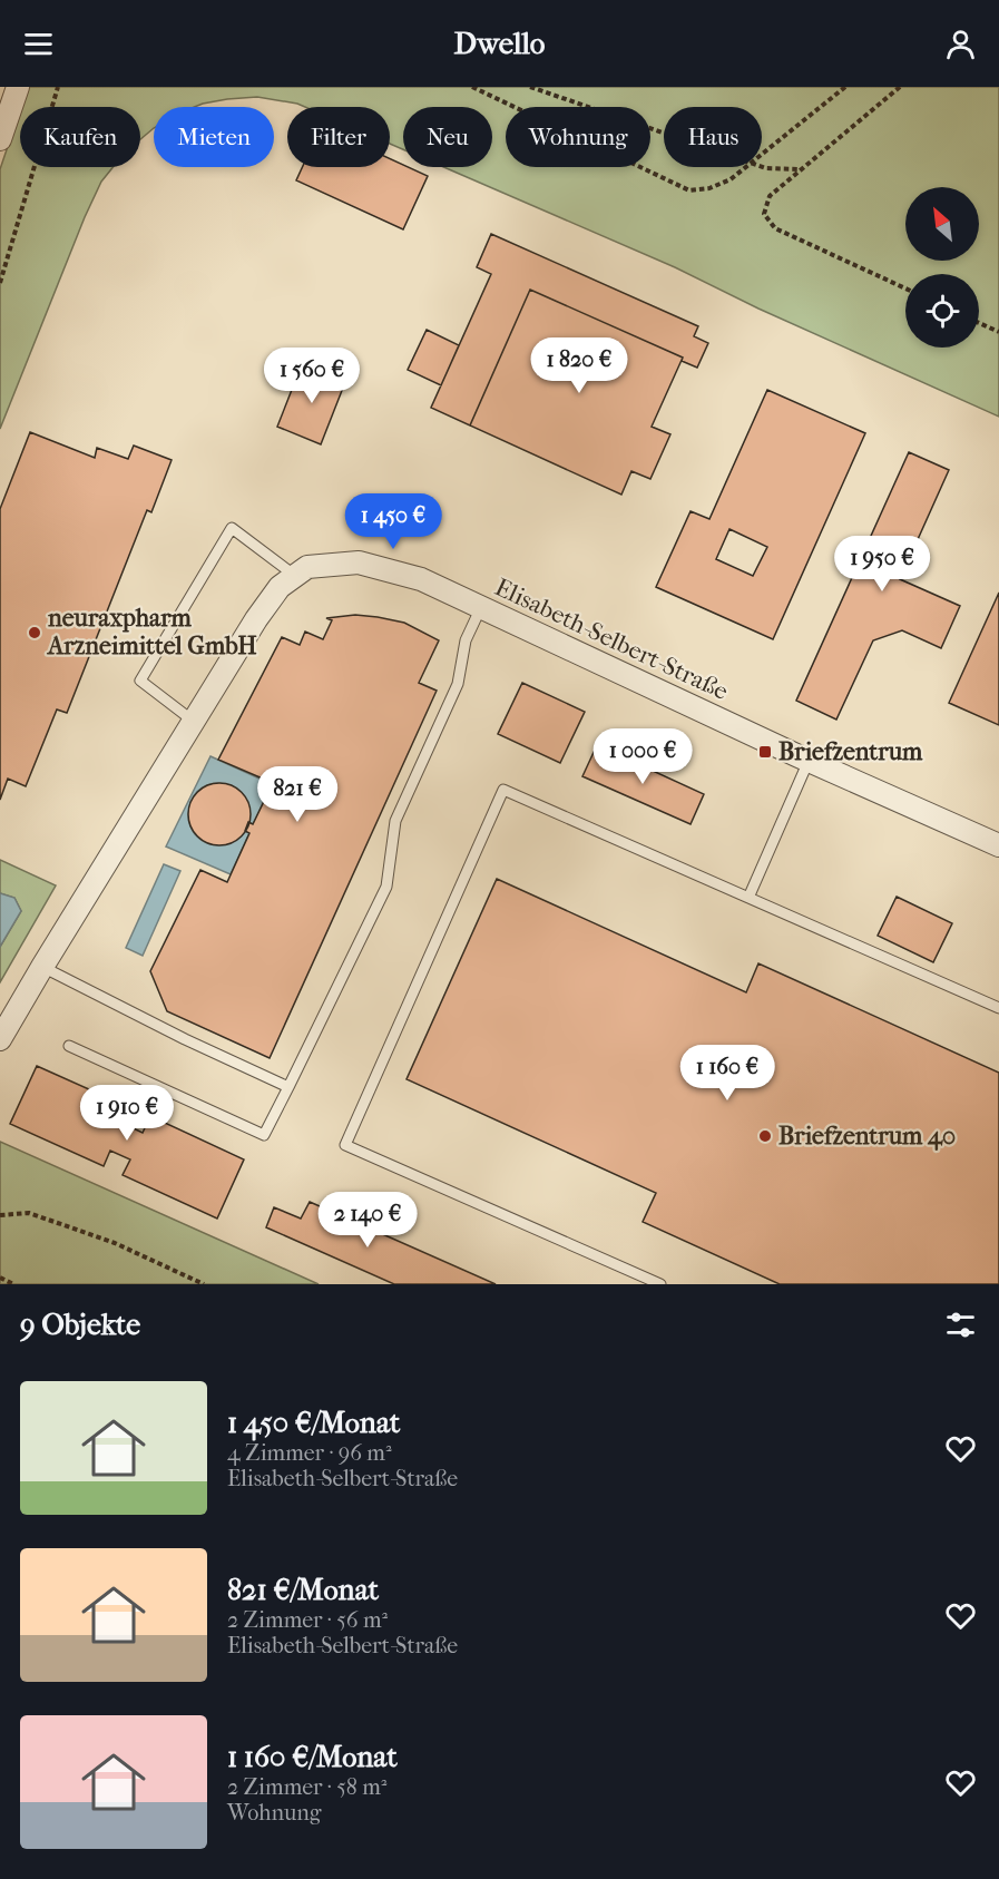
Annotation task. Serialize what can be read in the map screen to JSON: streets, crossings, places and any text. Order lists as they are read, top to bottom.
{
  "streets": {
    "street": ["Elisabeth-Selbert-Straße"]
  },
  "places": {
    "other": ["neuraxpharm Arzneimittel GmbH", "Briefzentrum 40"],
    "transit": ["Briefzentrum"]
  },
  "north": "top left",
  "page": {
    "header": "Dwello",
    "chip": [
      "Kaufen",
      "Mieten",
      "Filter",
      "Neu",
      "Wohnung",
      "Haus"
    ],
    "price": [
      "1 820 €",
      "1 560 €",
      "1 450 €",
      "1 950 €",
      "1 000 €",
      "821 €",
      "1 160 €",
      "1 910 €",
      "2 140 €"
    ],
    "heading": "9 Objekte",
    "list": [
      {
        "name": "1 450 €/Monat",
        "note": "4 Zimmer · 96 m² · Elisabeth-Selbert-Straße"
      },
      {
        "name": "821 €/Monat",
        "note": "2 Zimmer · 56 m² · Elisabeth-Selbert-Straße"
      },
      {
        "name": "1 160 €/Monat",
        "note": "2 Zimmer · 58 m² · Wohnung"
      }
    ]
  }
}
